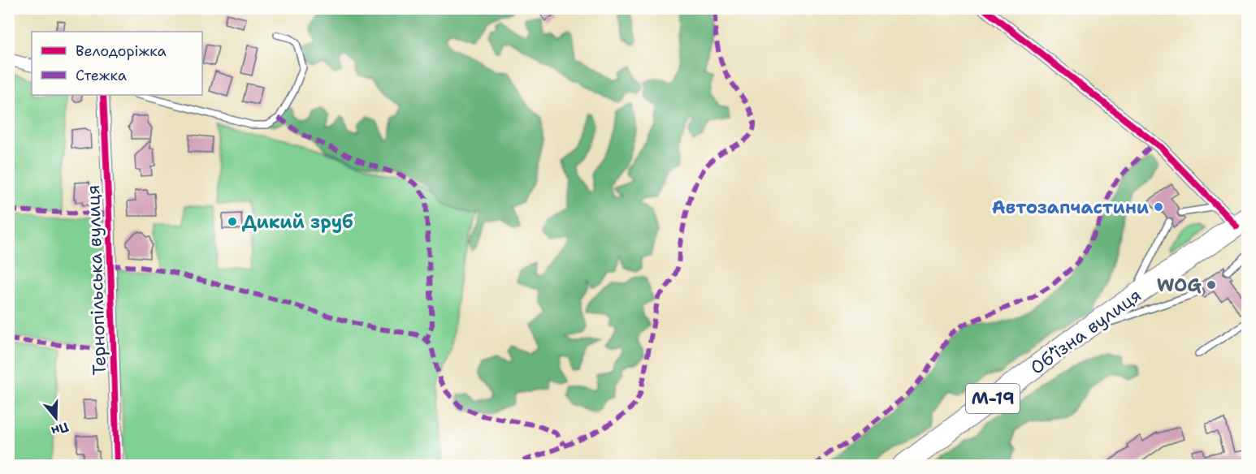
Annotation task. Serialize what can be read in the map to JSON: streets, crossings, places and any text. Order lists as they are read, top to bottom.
{
  "streets": {
    "highway": ["Обʼїзна вулиця", "М-19"],
    "street": ["Тернопільська вулиця"]
  },
  "places": ["Автозапчастини", "Дикий зруб", "WOG"],
  "legend": ["Велодоріжка", "Стежка"],
  "north": "bottom"
}
